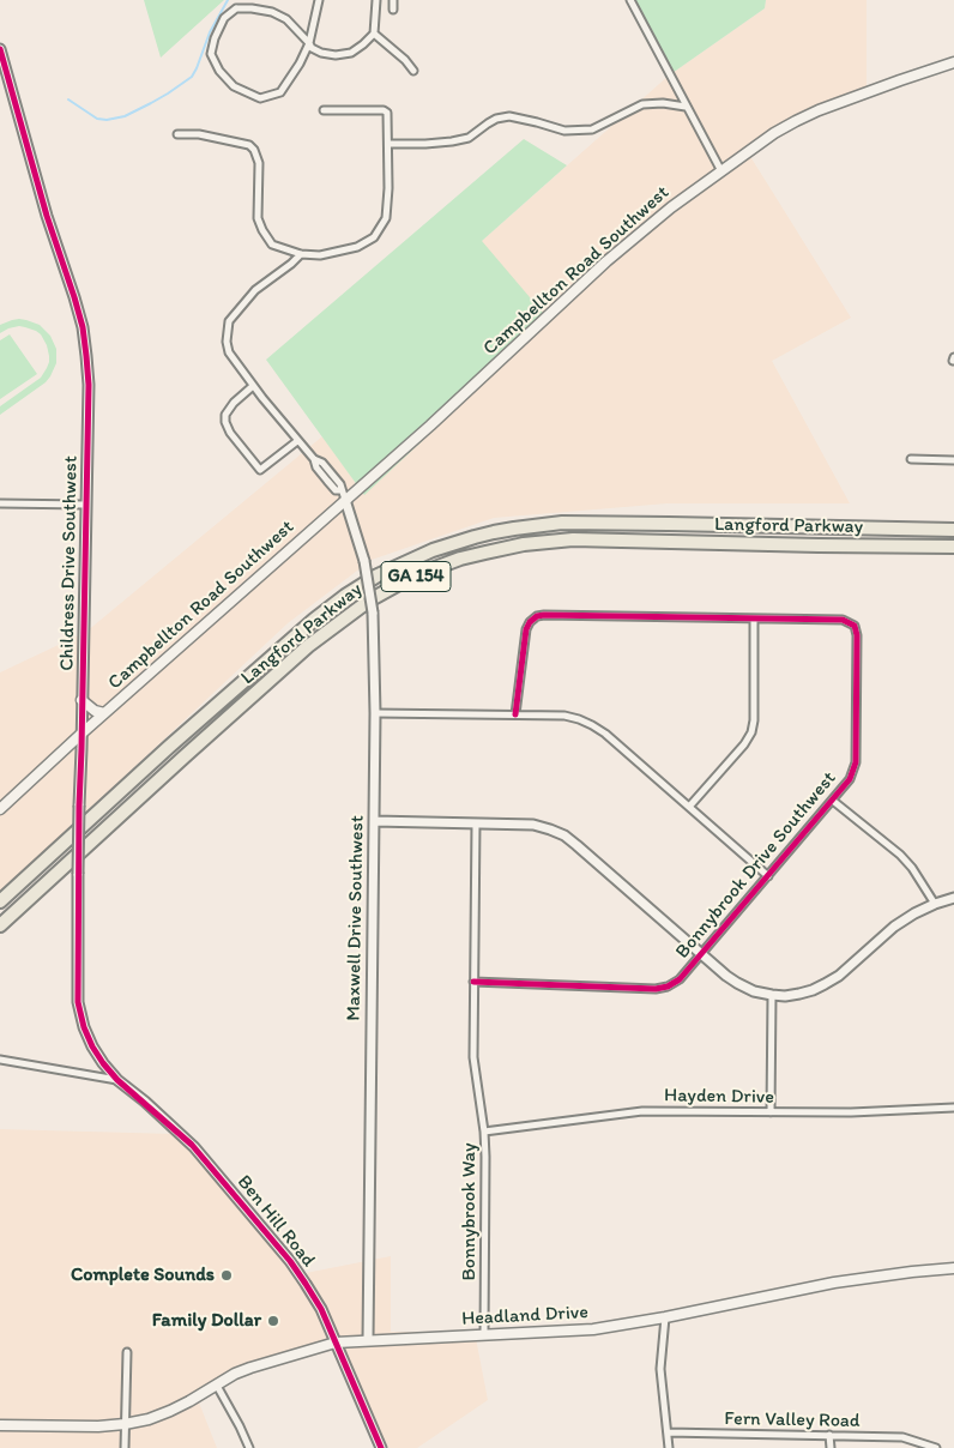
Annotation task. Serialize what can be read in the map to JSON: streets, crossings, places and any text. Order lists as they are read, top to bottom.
{
  "streets": {
    "highway": ["Langford Parkway", "GA 154"],
    "main road": ["Campbellton Road Southwest", "Headland Drive"],
    "street": [
      "Childress Drive Southwest",
      "Bonnybrook Drive Southwest",
      "Maxwell Drive Southwest",
      "Hayden Drive",
      "Bonnybrook Way",
      "Ben Hill Road",
      "Fern Valley Road"
    ]
  },
  "crossings": [
    ["Campbellton Road Southwest", "Childress Drive Southwest"],
    ["Campbellton Road Southwest", "Maxwell Drive Southwest"],
    ["Childress Drive Southwest", "Ben Hill Road"],
    ["Bonnybrook Drive Southwest", "Bonnybrook Way"],
    ["Maxwell Drive Southwest", "Headland Drive"],
    ["Hayden Drive", "Bonnybrook Way"],
    ["Bonnybrook Way", "Headland Drive"],
    ["Ben Hill Road", "Headland Drive"]
  ],
  "places": ["Complete Sounds", "Family Dollar"]
}
